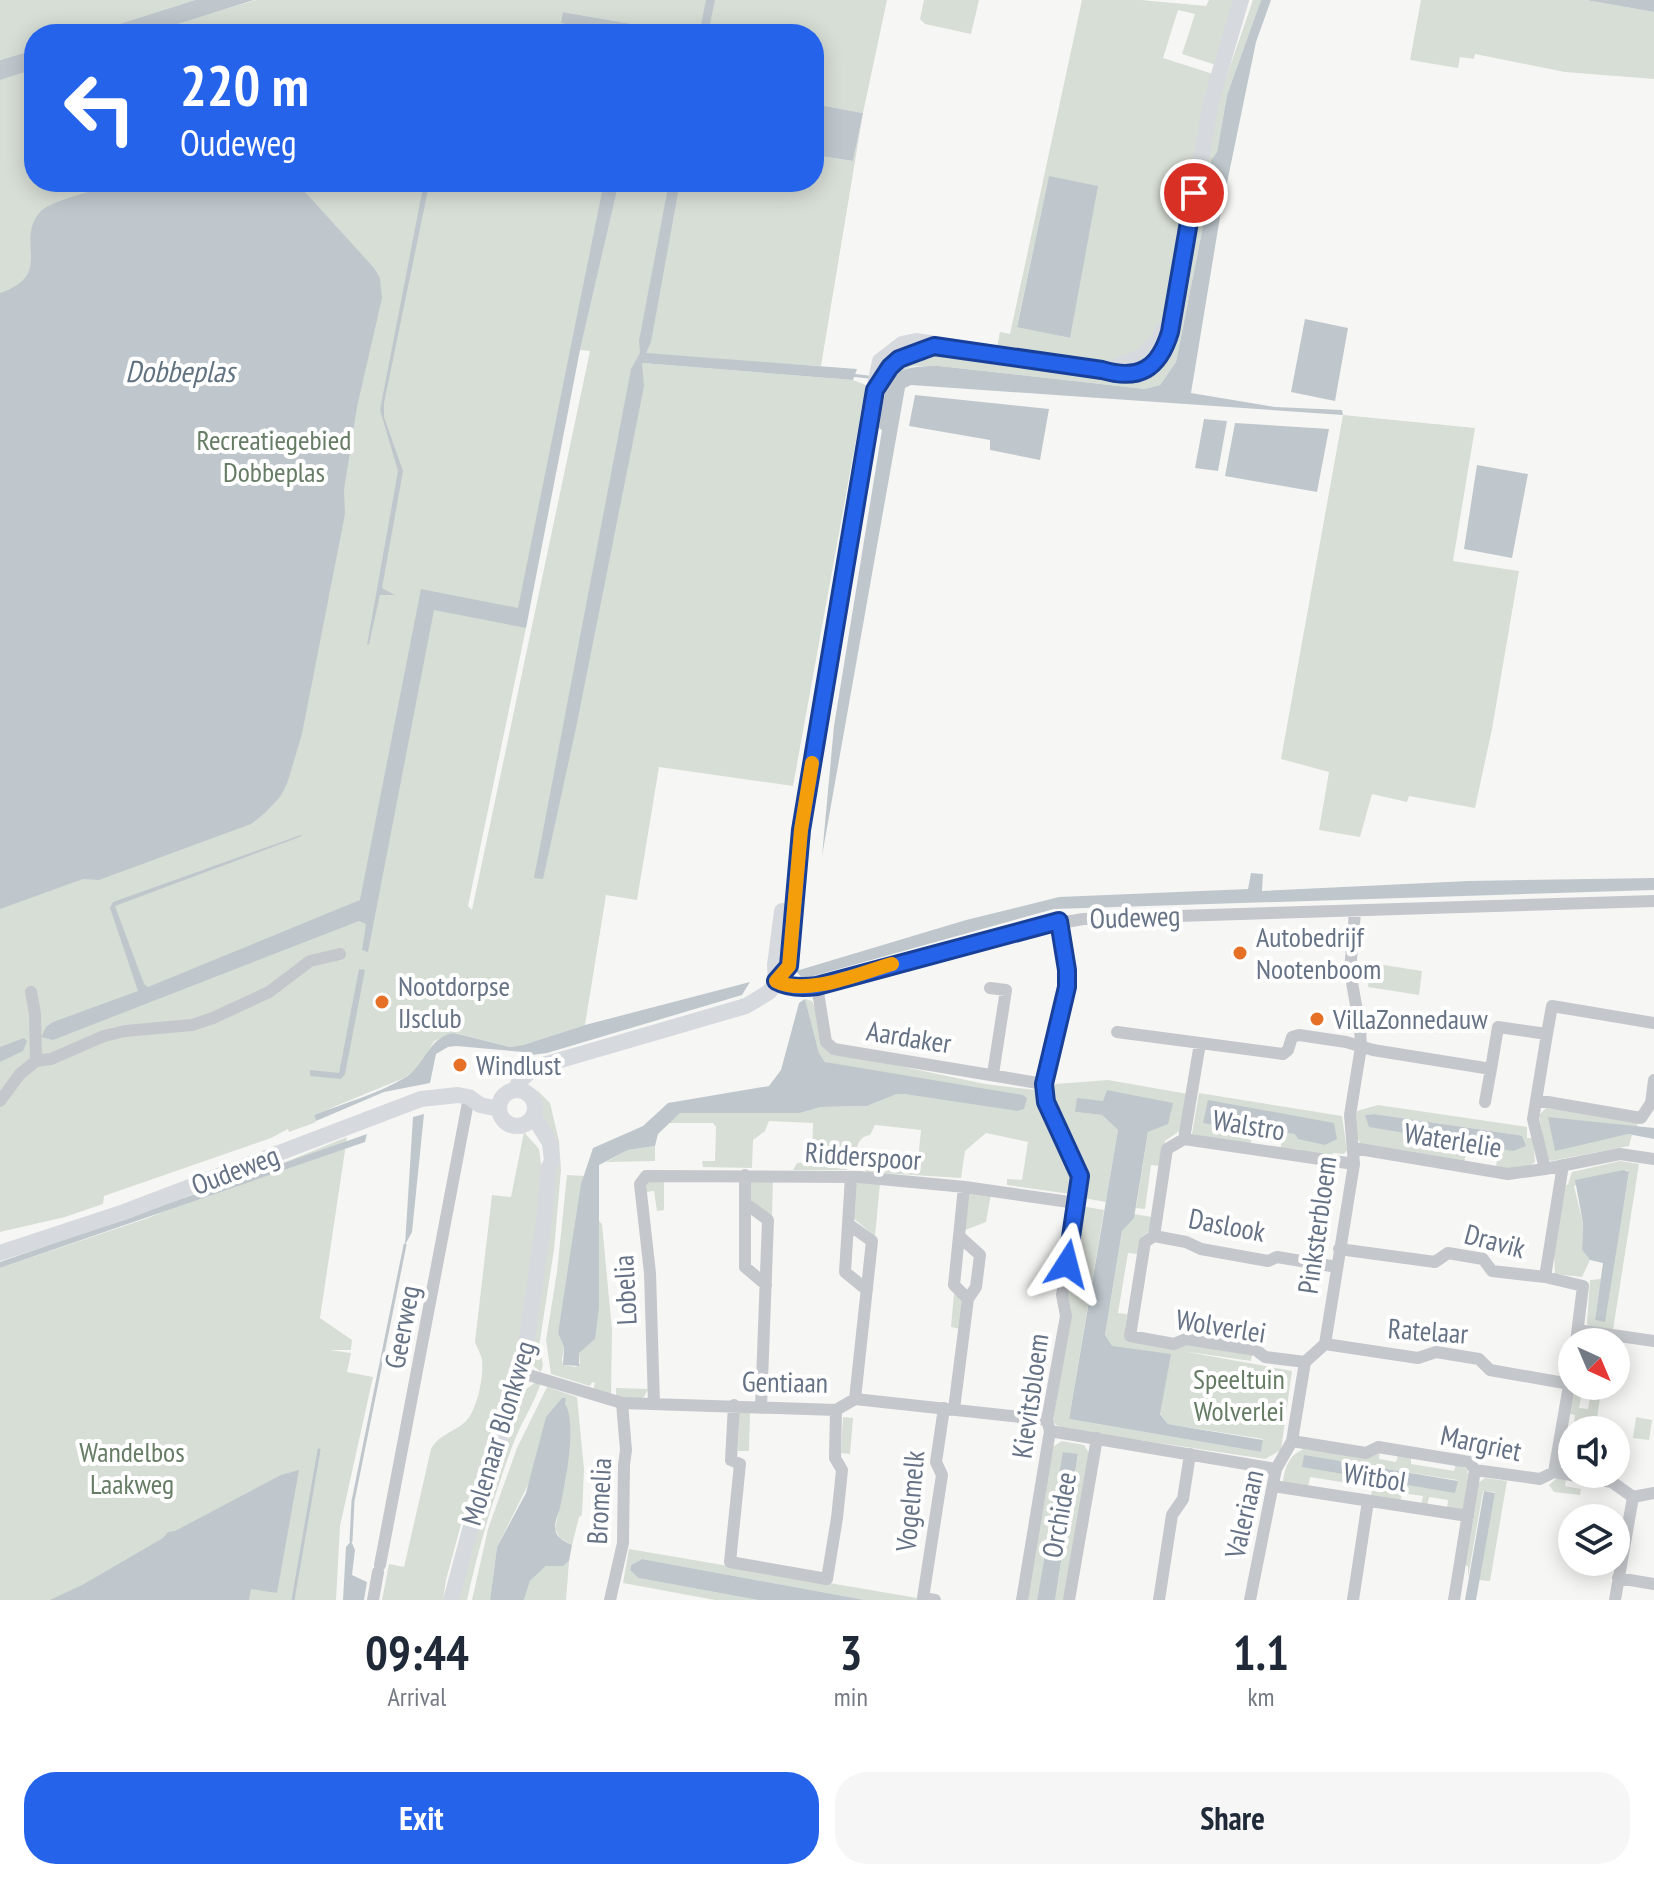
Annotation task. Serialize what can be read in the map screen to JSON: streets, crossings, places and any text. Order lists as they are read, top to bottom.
{
  "streets": {
    "main road": ["Oudeweg", "Molenaar Blonkweg"],
    "street": [
      "Aardaker",
      "Walstro",
      "Waterlelie",
      "Ridderspoor",
      "Daslook",
      "Pinksterbloem",
      "Dravik",
      "Lobelia",
      "Wolverlei",
      "Geerweg",
      "Ratelaar",
      "Gentiaan",
      "Kievitsbloem",
      "Margriet",
      "Witbol",
      "Bromelia",
      "Vogelmelk",
      "Valeriaan",
      "Orchidee"
    ]
  },
  "crossings": [
    ["Oudeweg", "Aardaker"],
    ["Oudeweg", "Pinksterbloem"],
    ["Oudeweg", "Geerweg"],
    ["Oudeweg", "Kievitsbloem"],
    ["Oudeweg", "Molenaar Blonkweg"],
    ["Aardaker", "Kievitsbloem"],
    ["Walstro", "Pinksterbloem"],
    ["Waterlelie", "Pinksterbloem"],
    ["Ridderspoor", "Lobelia"],
    ["Ridderspoor", "Kievitsbloem"],
    ["Daslook", "Pinksterbloem"],
    ["Daslook", "Wolverlei"],
    ["Pinksterbloem", "Dravik"],
    ["Pinksterbloem", "Ratelaar"],
    ["Lobelia", "Gentiaan"],
    ["Gentiaan", "Kievitsbloem"],
    ["Gentiaan", "Molenaar Blonkweg"],
    ["Gentiaan", "Bromelia"],
    ["Gentiaan", "Vogelmelk"],
    ["Gentiaan", "Valeriaan"],
    ["Gentiaan", "Orchidee"],
    ["Margriet", "Valeriaan"],
    ["Witbol", "Valeriaan"]
  ],
  "water": ["Dobbeplas"],
  "parks": ["Recreatiegebied Dobbeplas", "Speeltuin Wolverlei", "Wandelbos Laakweg"],
  "places": [
    "Autobedrijf Nootenboom",
    "Nootdorpse IJsclub",
    "VillaZonnedauw",
    "Windlust"
  ],
  "north": "bottom right",
  "page": {
    "turn": ["220 m", "Oudeweg"],
    "eta": [
      "09:44",
      "Arrival",
      "3",
      "min",
      "1.1",
      "km"
    ],
    "buttons": ["Exit", "Share"]
  }
}
